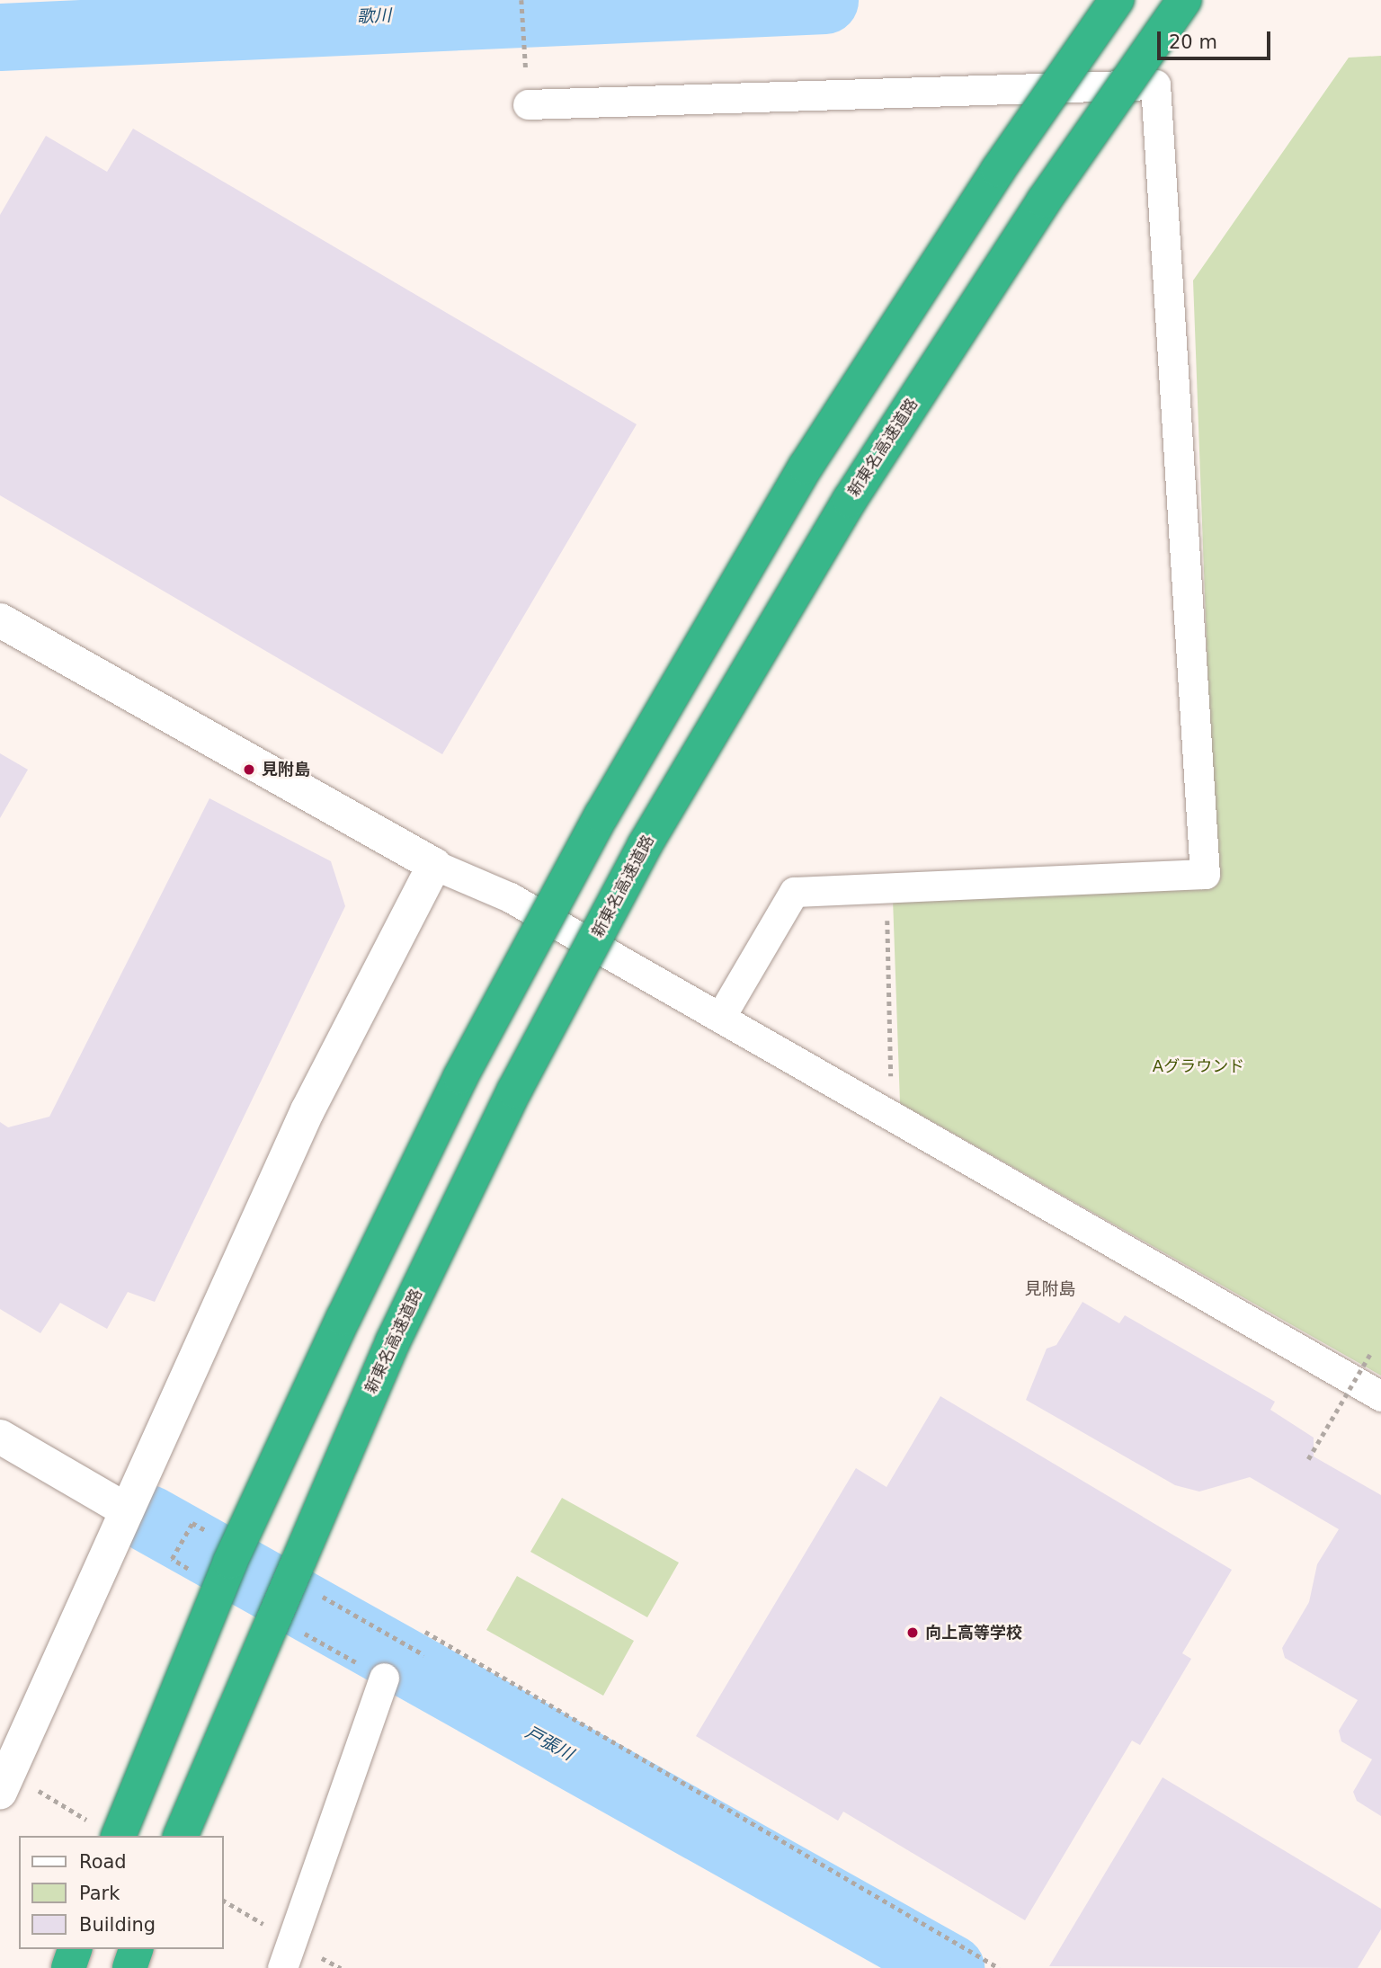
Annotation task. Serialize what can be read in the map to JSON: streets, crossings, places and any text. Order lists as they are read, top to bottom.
{
  "streets": {
    "highway": ["新東名高速道路"]
  },
  "districts": ["見附島"],
  "water": ["歌川", "戸張川"],
  "parks": ["Aグラウンド"],
  "places": ["見附島", "向上高等学校"],
  "legend": ["Road", "Park", "Building"],
  "scale_bar": "20 m"
}
